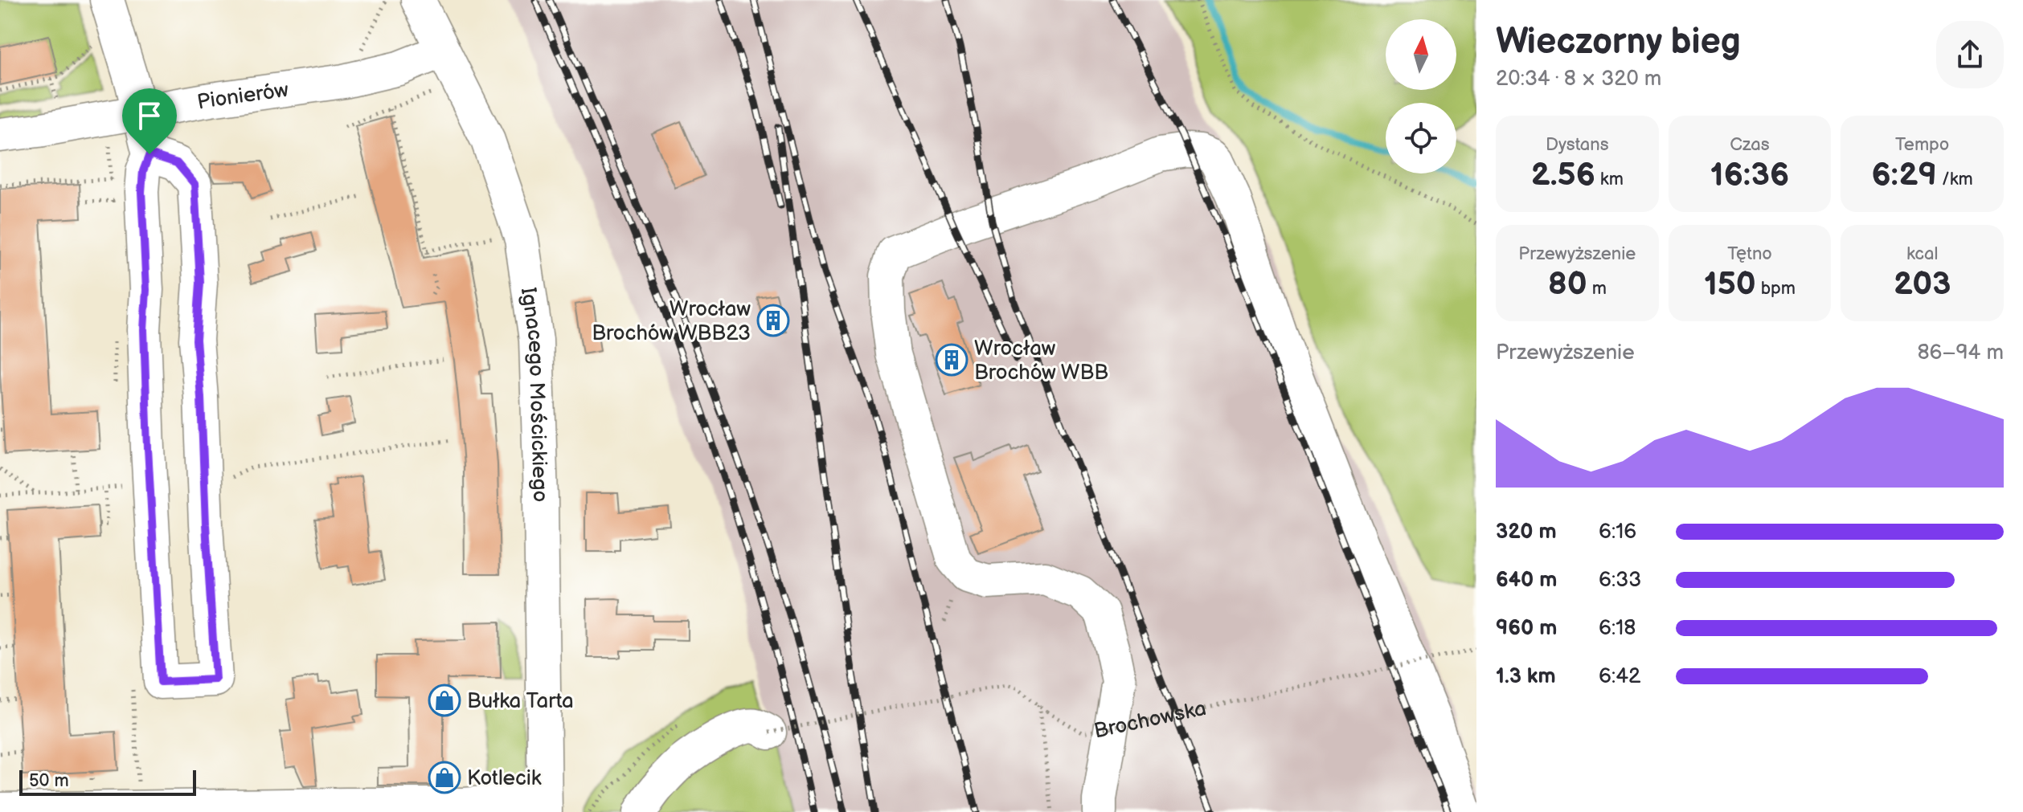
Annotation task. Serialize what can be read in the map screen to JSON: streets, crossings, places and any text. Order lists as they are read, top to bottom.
{
  "streets": {
    "street": ["Pionierów", "Ignacego Mościckiego"],
    "path": ["Brochowska"]
  },
  "crossings": [
    ["Pionierów", "Ignacego Mościckiego"]
  ],
  "places": {
    "building": ["Wrocław Brochów WBB23", "Wrocław Brochów WBB"],
    "shop": ["Bułka Tarta", "Kotlecik"]
  },
  "scale_bar": "50 m",
  "north": "top",
  "page": {
    "heading": ["Wieczorny bieg", "20:34 · 8 × 320 m"],
    "stats": [
      ["Dystans", "2.56 km"],
      ["Czas", "16:36"],
      ["Tempo", "6:29 /km"],
      ["Przewyższenie", "80 m"],
      ["Tętno", "150 bpm"],
      ["kcal", "203"]
    ],
    "chart": ["Przewyższenie", "86–94 m"],
    "list": [
      {
        "name": "320 m",
        "note": "6:16"
      },
      {
        "name": "640 m",
        "note": "6:33"
      },
      {
        "name": "960 m",
        "note": "6:18"
      },
      {
        "name": "1.3 km",
        "note": "6:42"
      }
    ],
    "scale": "50 m"
  }
}
